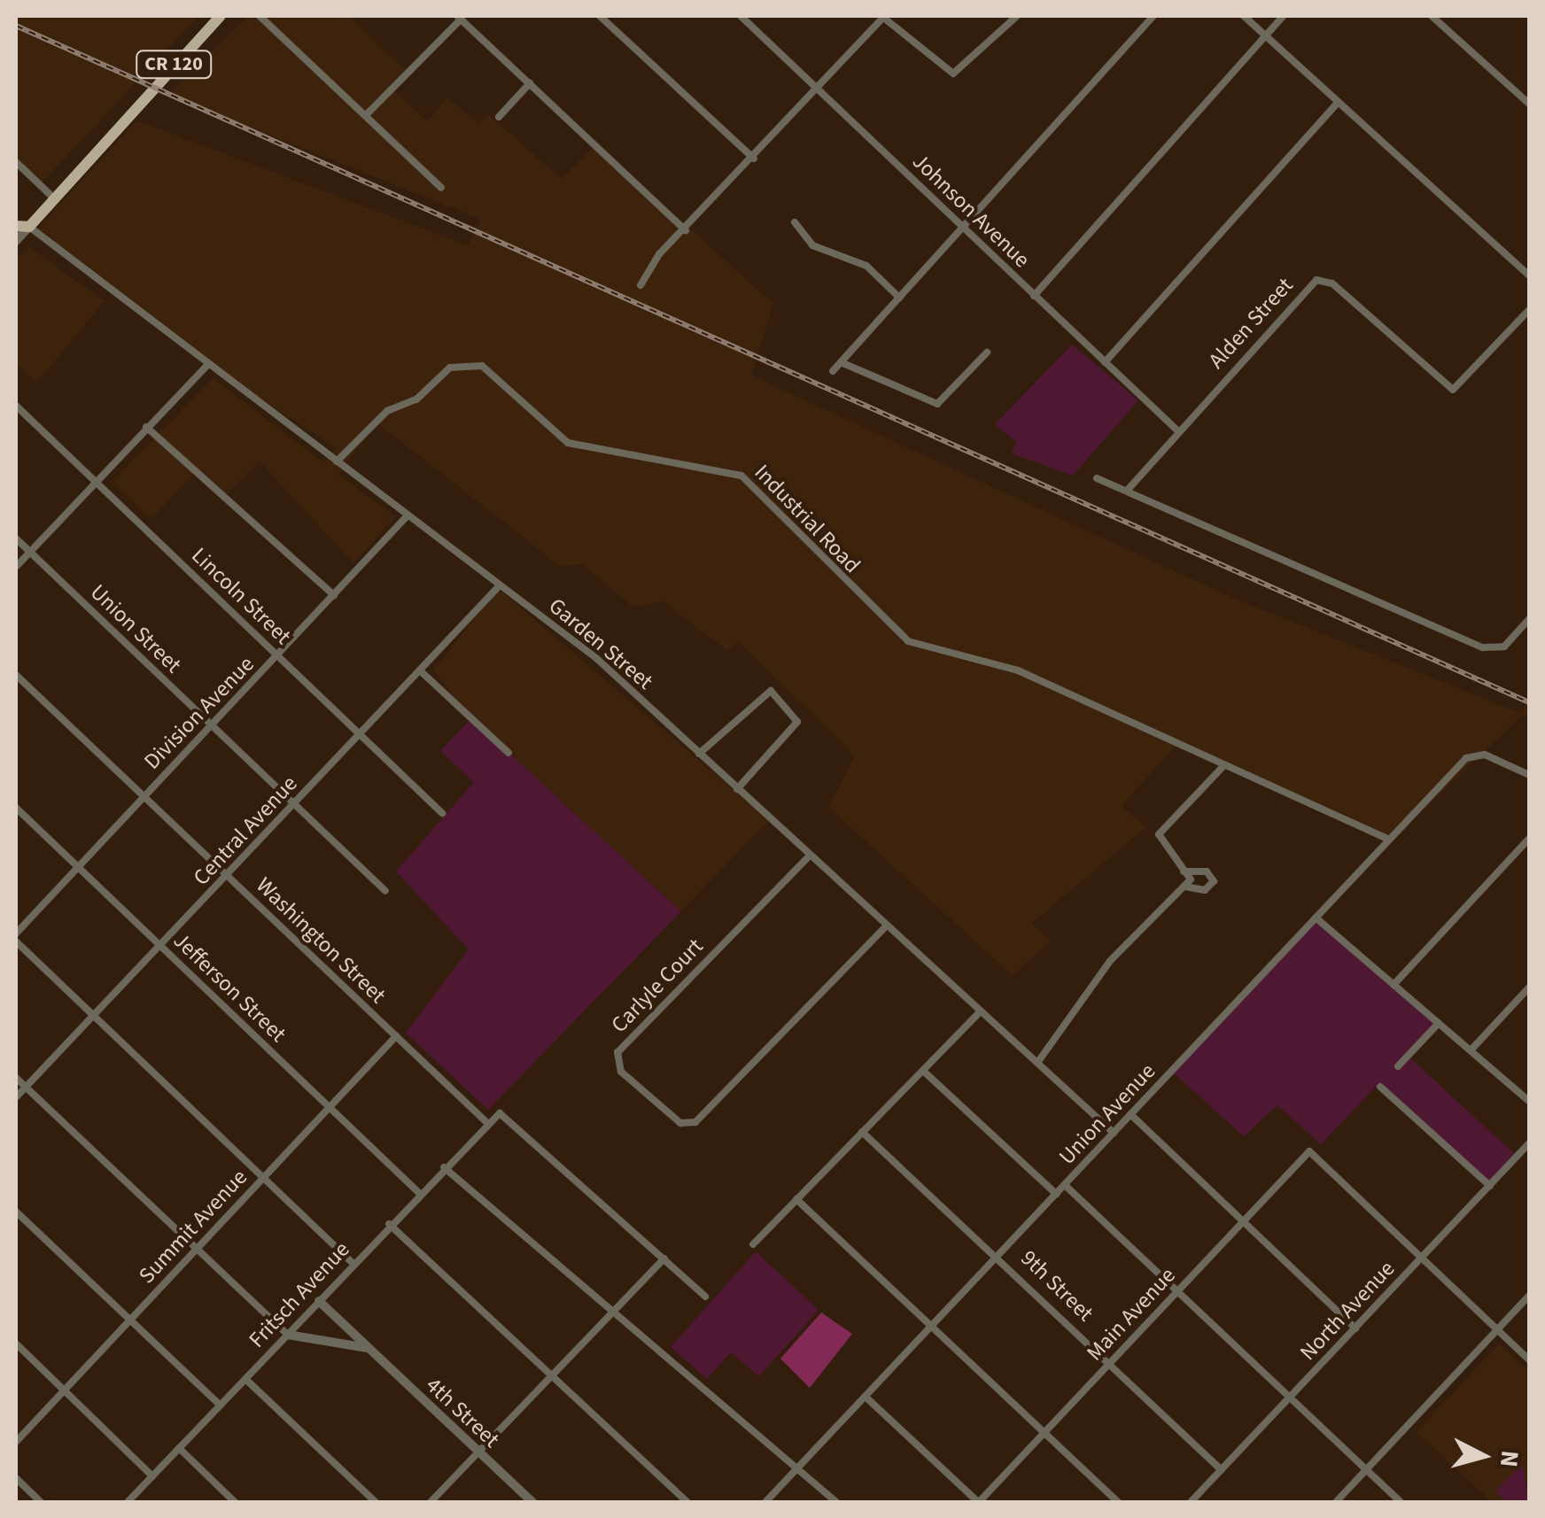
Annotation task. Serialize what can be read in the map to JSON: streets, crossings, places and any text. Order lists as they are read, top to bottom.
{
  "streets": {
    "main road": ["CR 120"],
    "street": [
      "Johnson Avenue",
      "Alden Street",
      "Industrial Road",
      "Lincoln Street",
      "Union Street",
      "Garden Street",
      "Division Avenue",
      "Central Avenue",
      "Washington Street",
      "Carlyle Court",
      "Jefferson Street",
      "Union Avenue",
      "Summit Avenue",
      "9th Street",
      "Fritsch Avenue",
      "North Avenue",
      "Main Avenue",
      "4th Street"
    ]
  },
  "crossings": [
    ["CR 120", "Garden Street"],
    ["Johnson Avenue", "Alden Street"],
    ["Industrial Road", "Garden Street"],
    ["Industrial Road", "Union Avenue"],
    ["Lincoln Street", "Division Avenue"],
    ["Lincoln Street", "Central Avenue"],
    ["Union Street", "Division Avenue"],
    ["Union Street", "Central Avenue"],
    ["Garden Street", "Division Avenue"],
    ["Garden Street", "Central Avenue"],
    ["Garden Street", "Carlyle Court"],
    ["Garden Street", "Union Avenue"],
    ["Division Avenue", "Washington Street"],
    ["Division Avenue", "Jefferson Street"],
    ["Central Avenue", "Washington Street"],
    ["Central Avenue", "Jefferson Street"],
    ["Washington Street", "Summit Avenue"],
    ["Washington Street", "Fritsch Avenue"],
    ["Jefferson Street", "Summit Avenue"],
    ["Jefferson Street", "Fritsch Avenue"],
    ["Union Avenue", "9th Street"],
    ["9th Street", "North Avenue"],
    ["9th Street", "Main Avenue"],
    ["Fritsch Avenue", "4th Street"],
    ["North Avenue", "Main Avenue"]
  ],
  "north": "right"
}
